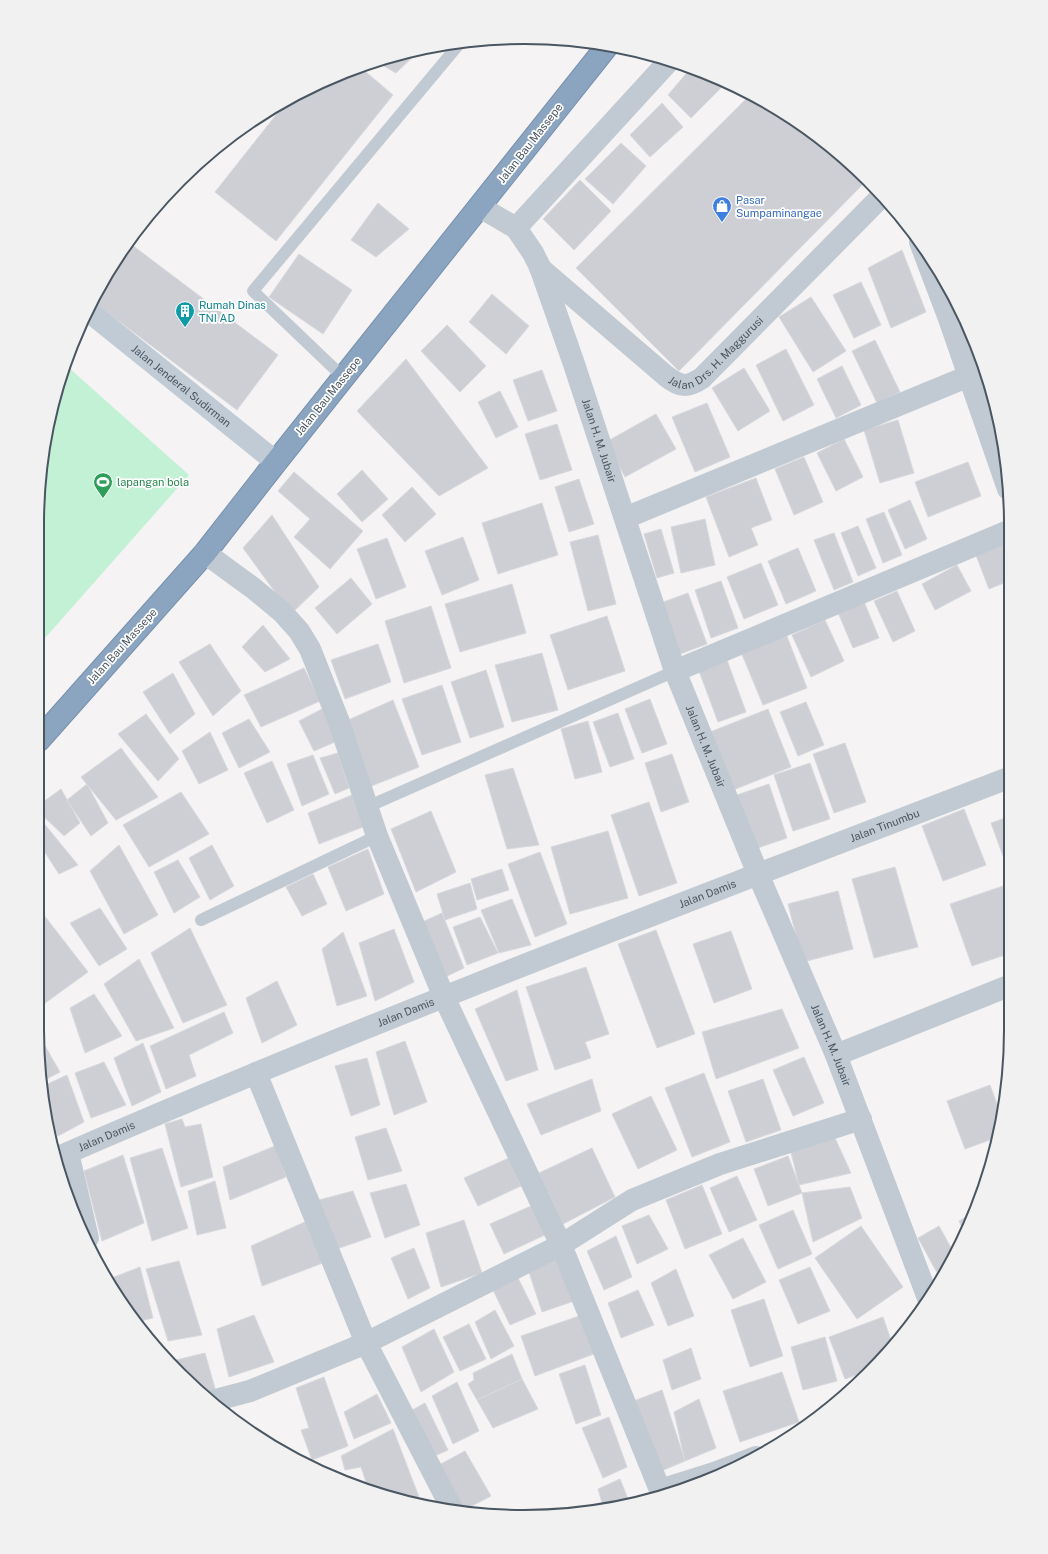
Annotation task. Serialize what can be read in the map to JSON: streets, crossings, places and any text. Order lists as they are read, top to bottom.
{
  "streets": {
    "highway": ["Jalan Bau Massepe"],
    "main road": ["Jalan Jenderal Sudirman"],
    "street": [
      "Jalan Drs. H. Maggurusi",
      "Jalan H. M. Jubair",
      "Jalan Tinumbu",
      "Jalan Damis"
    ]
  },
  "crossings": [
    ["Jalan Bau Massepe", "Jalan Jenderal Sudirman"],
    ["Jalan Bau Massepe", "Jalan H. M. Jubair"],
    ["Jalan Drs. H. Maggurusi", "Jalan H. M. Jubair"],
    ["Jalan H. M. Jubair", "Jalan Tinumbu"],
    ["Jalan H. M. Jubair", "Jalan Damis"],
    ["Jalan Tinumbu", "Jalan Damis"]
  ],
  "places": {
    "shop": ["Pasar Sumpaminangae"],
    "building": ["Rumah Dinas TNI AD"],
    "sports": ["lapangan bola"]
  }
}
